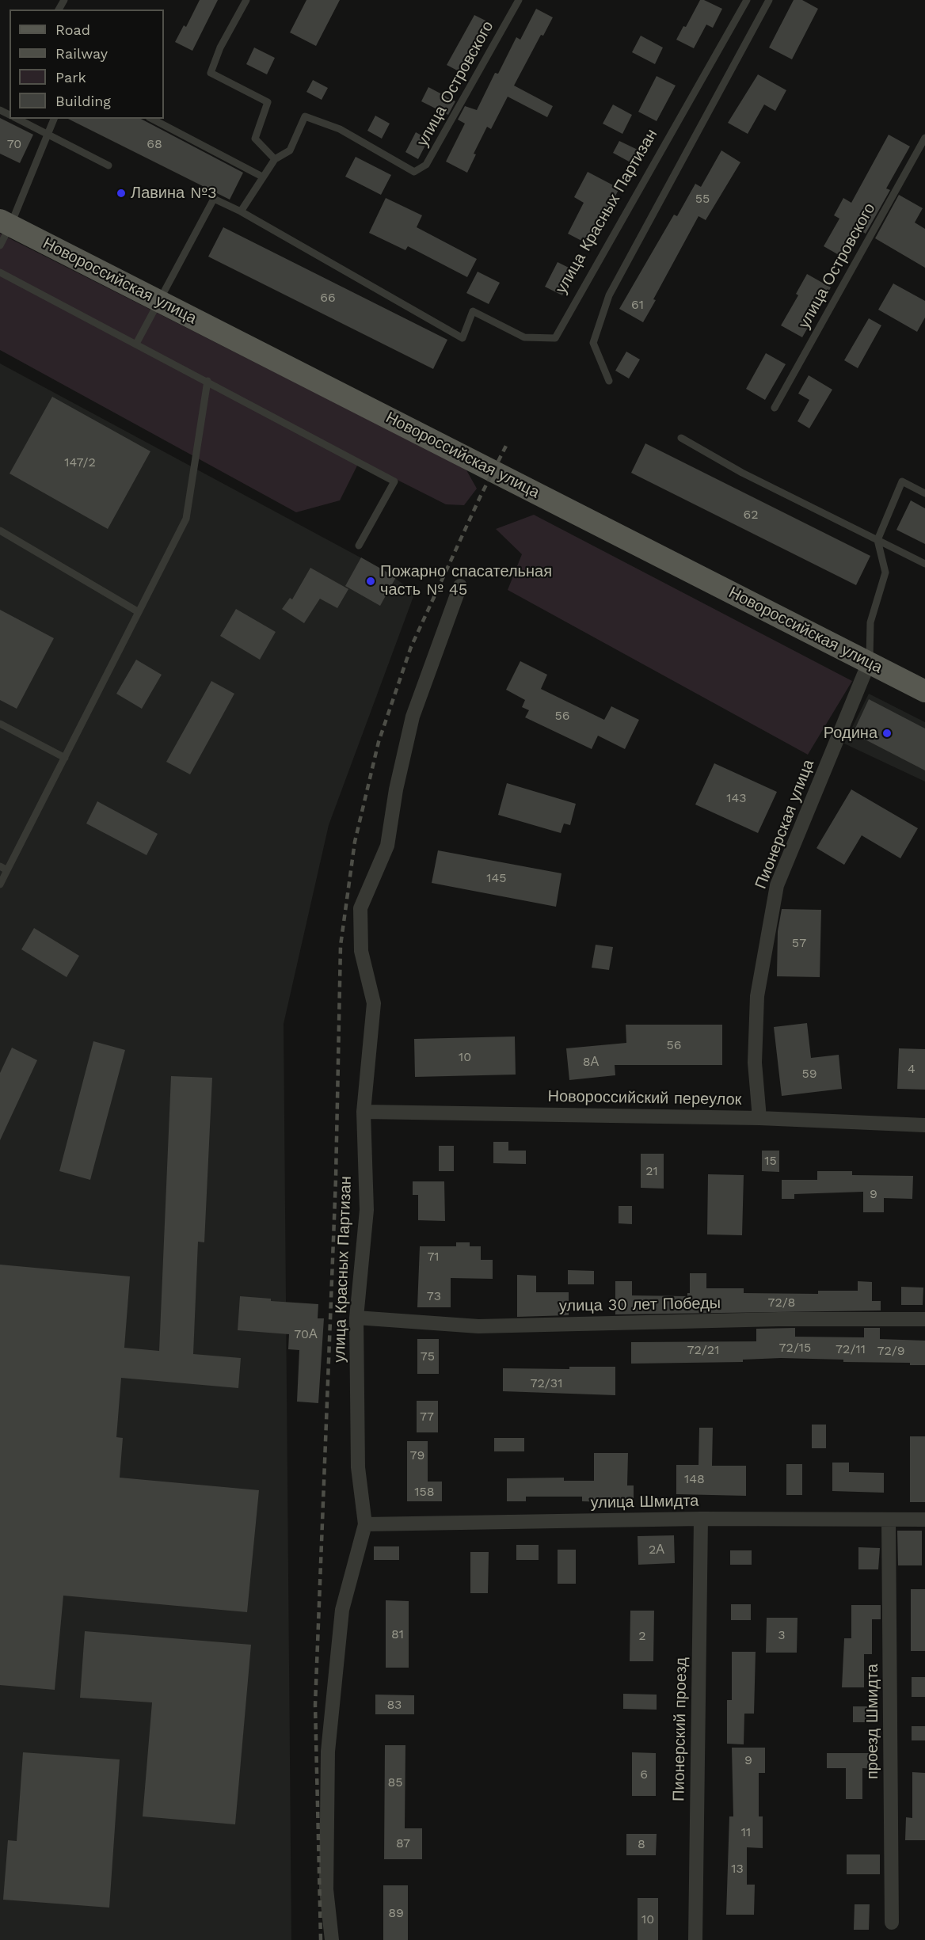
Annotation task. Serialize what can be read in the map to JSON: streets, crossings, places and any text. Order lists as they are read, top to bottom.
{
  "streets": {
    "main road": ["Новороссийская улица"],
    "street": [
      "улица Красных Партизан",
      "Пионерская улица",
      "Новороссийский переулок",
      "улица 30 лет Победы",
      "улица Шмидта",
      "проезд Шмидта",
      "Пионерский проезд"
    ],
    "lane": ["улица Островского"]
  },
  "crossings": [
    ["улица Красных Партизан", "Новороссийский переулок"],
    ["улица Красных Партизан", "улица 30 лет Победы"],
    ["улица Красных Партизан", "улица Шмидта"],
    ["Новороссийская улица", "Пионерская улица"],
    ["Пионерская улица", "Новороссийский переулок"],
    ["улица Шмидта", "проезд Шмидта"],
    ["улица Шмидта", "Пионерский проезд"]
  ],
  "places": ["Лавина №3", "Пожарно спасательная часть № 45", "Родина"],
  "house_numbers": [
    "70",
    "68",
    "55",
    "66",
    "61",
    "147/2",
    "62",
    "56",
    "143",
    "145",
    "57",
    "56",
    "10",
    "8А",
    "4",
    "59",
    "15",
    "21",
    "9",
    "71",
    "73",
    "72/8",
    "70А",
    "72/15",
    "72/11",
    "72/21",
    "72/9",
    "75",
    "72/31",
    "77",
    "79",
    "148",
    "158",
    "2А",
    "81",
    "3",
    "2",
    "83",
    "9",
    "6",
    "85",
    "11",
    "87",
    "8",
    "13",
    "89",
    "10"
  ],
  "legend": [
    "Road",
    "Railway",
    "Park",
    "Building"
  ]
}
